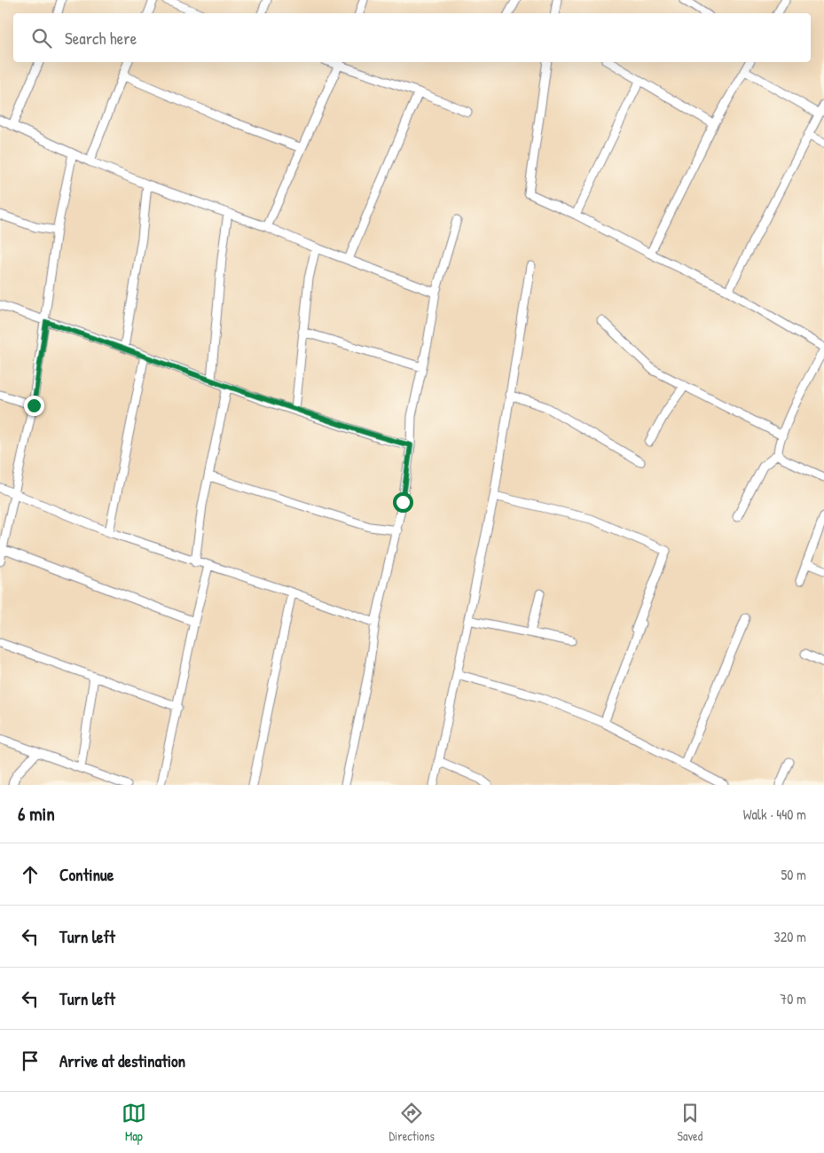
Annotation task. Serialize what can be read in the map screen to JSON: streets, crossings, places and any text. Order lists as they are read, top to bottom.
{
  "page": {
    "search": "Search here",
    "heading": ["6 min", "Walk · 440 m"],
    "list": [
      ["Continue", "50 m"],
      ["Turn left", "320 m"],
      ["Turn left", "70 m"],
      "Arrive at destination"
    ],
    "nav": ["Map", "Directions", "Saved"]
  }
}
